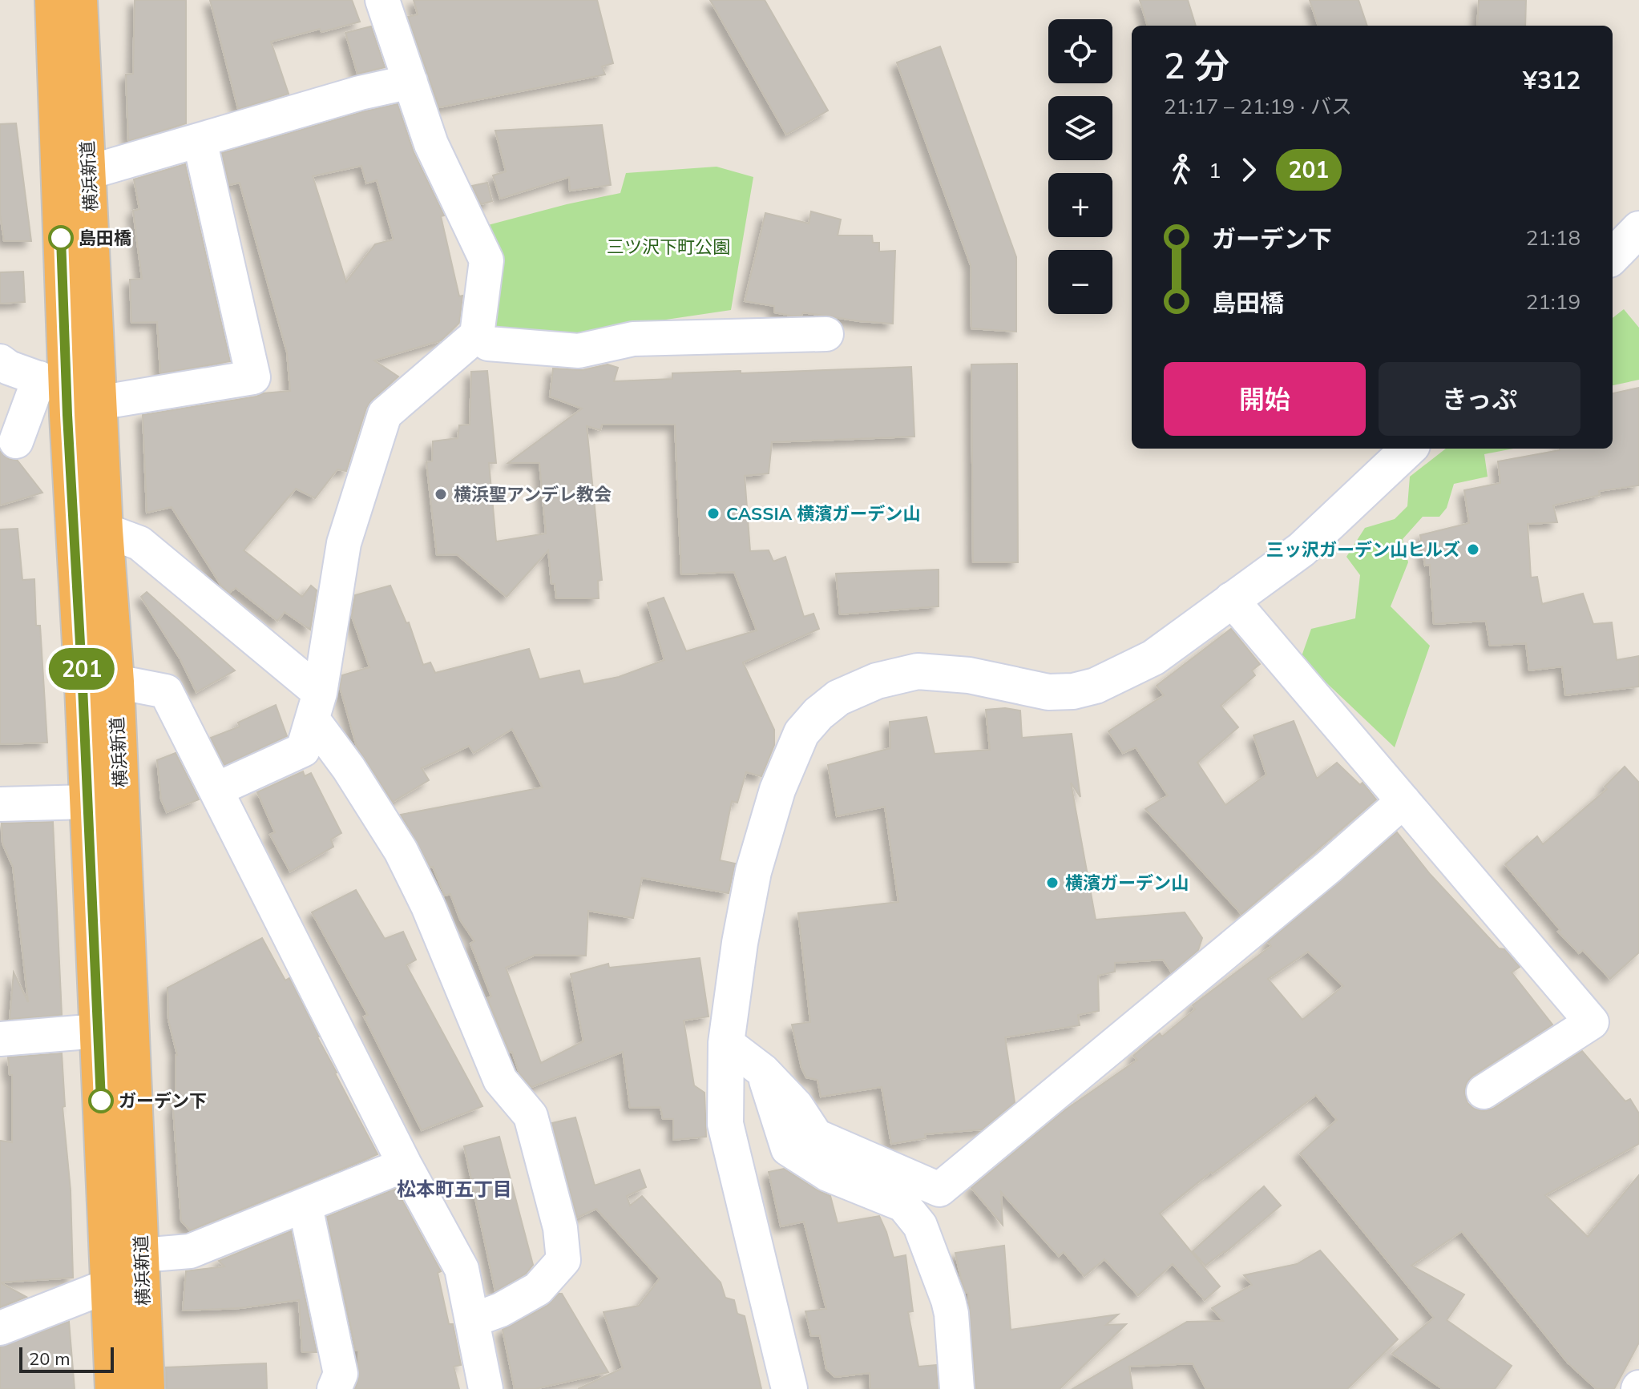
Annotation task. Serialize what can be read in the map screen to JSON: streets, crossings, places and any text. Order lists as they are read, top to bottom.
{
  "streets": {
    "highway": ["横浜新道"]
  },
  "districts": ["松本町五丁目"],
  "parks": ["三ツ沢下町公園"],
  "places": [
    "島田橋",
    "横浜聖アンデレ教会",
    "CASSIA 横濱ガーデン山",
    "三ッ沢ガーデン山ヒルズ",
    "横濱ガーデン山",
    "ガーデン下"
  ],
  "lines": ["bus line 201"],
  "scale_bar": "20 m",
  "page": {
    "on_map": "201",
    "map_buttons": ["+", "−"],
    "heading": ["2 分", "21:17 – 21:19 · バス", "¥312"],
    "legs": ["1", "201"],
    "list": [
      {
        "name": "ガーデン下",
        "value": "21:18"
      },
      {
        "name": "島田橋",
        "value": "21:19"
      }
    ],
    "buttons": ["開始", "きっぷ"],
    "scale": "20 m"
  }
}
